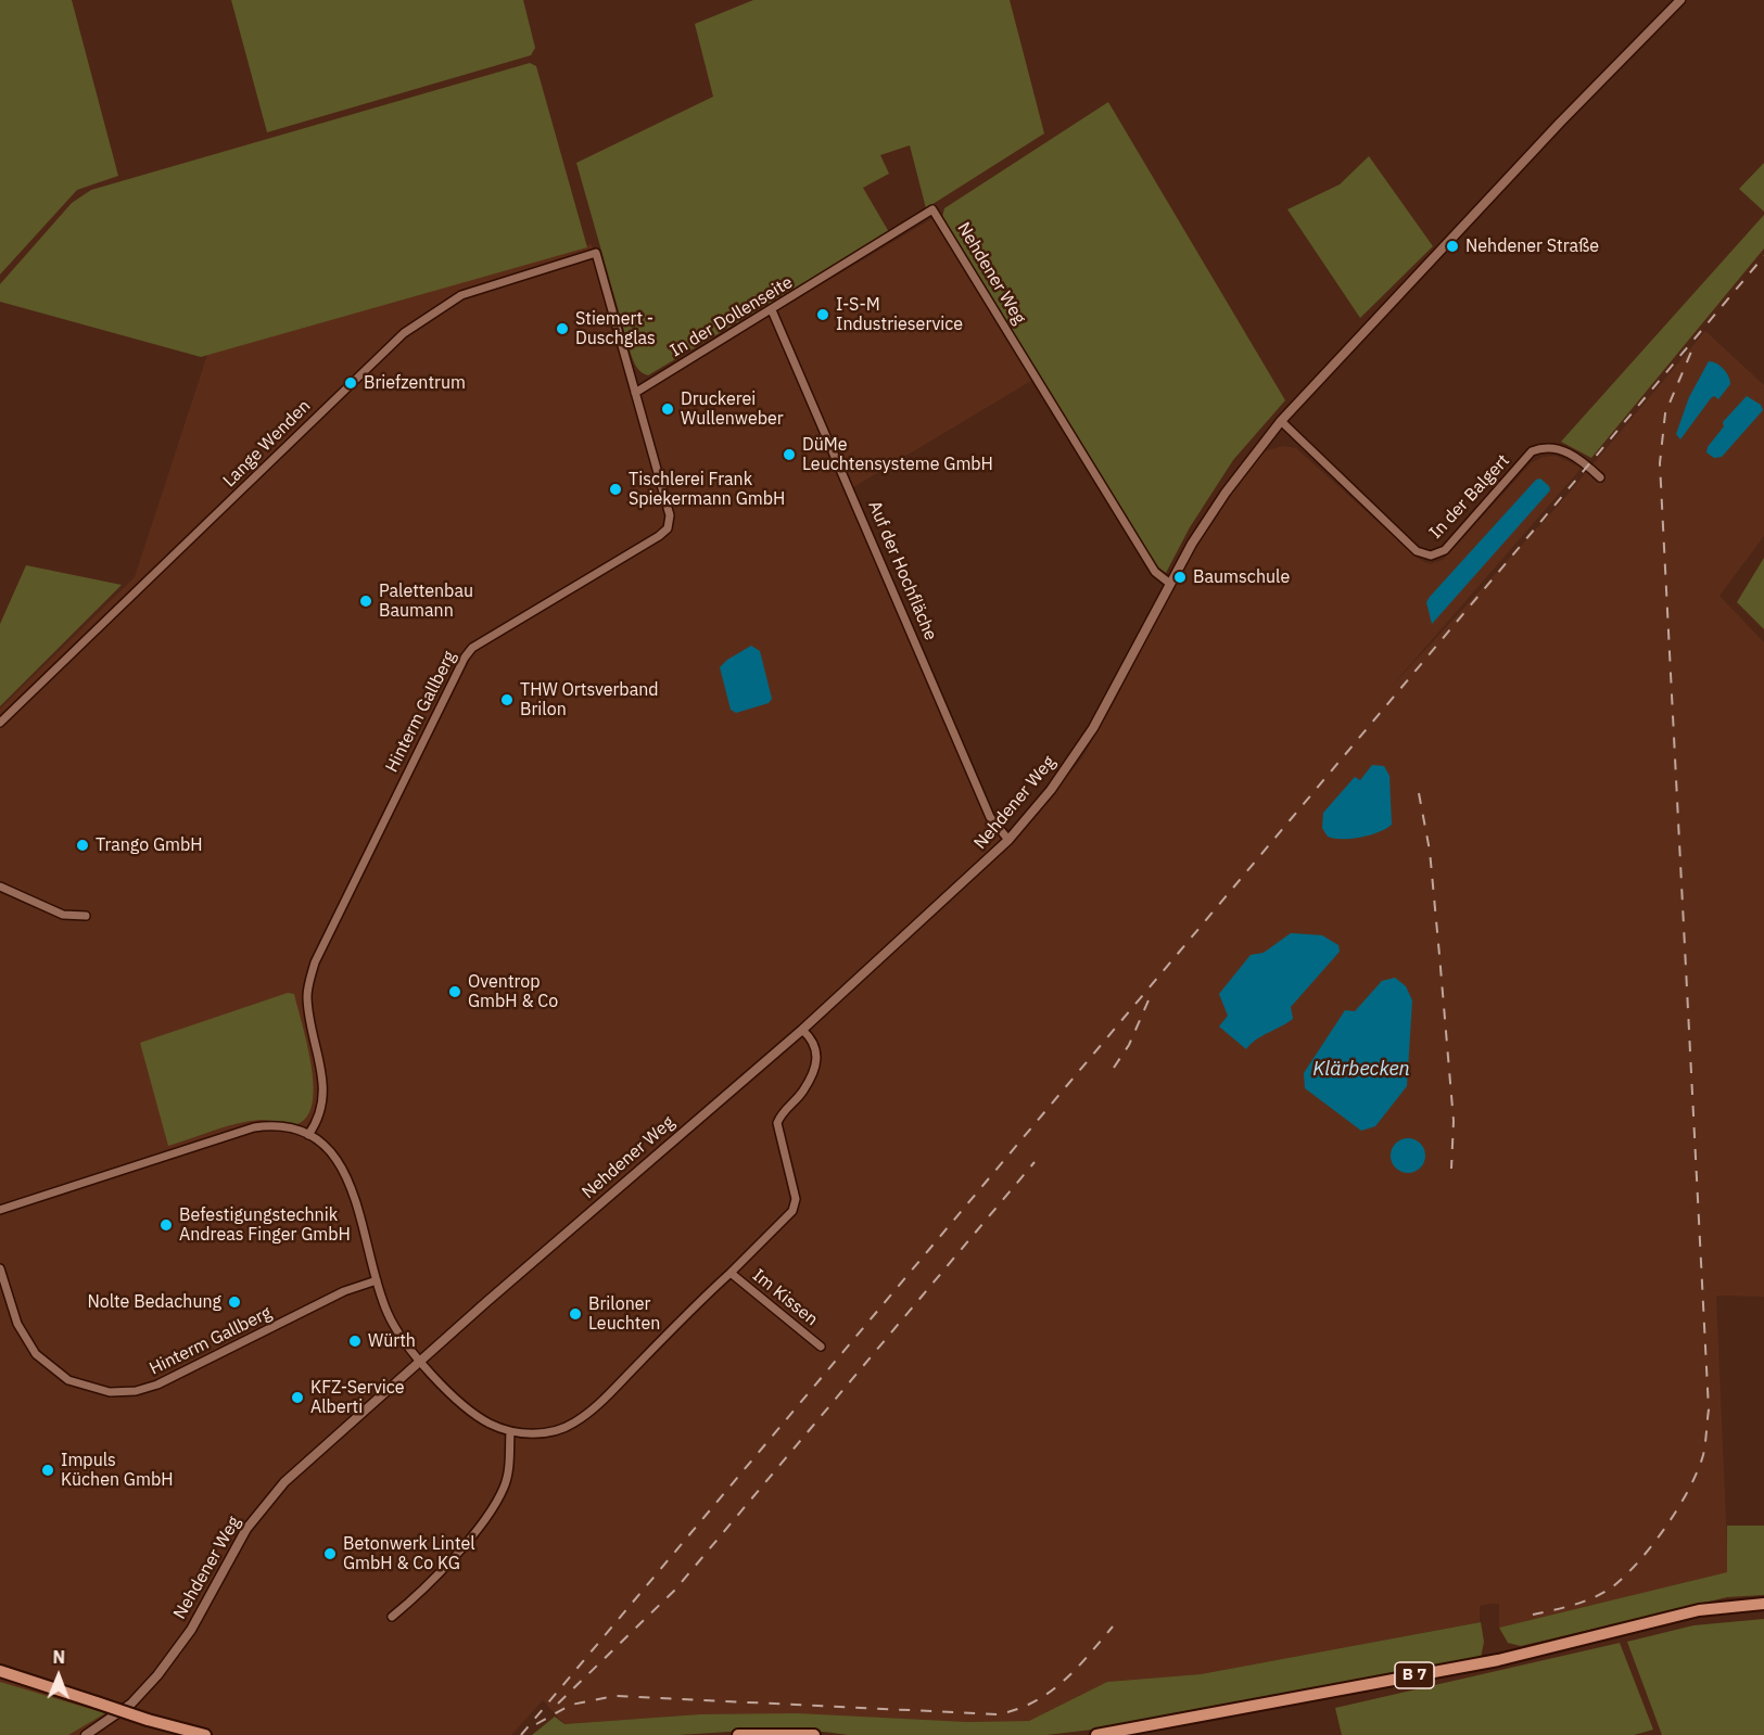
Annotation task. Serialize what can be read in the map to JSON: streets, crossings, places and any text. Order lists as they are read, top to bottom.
{
  "streets": {
    "main road": ["B 7"],
    "street": [
      "Nehdener Weg",
      "In der Dollenseite",
      "Lange Wenden",
      "In der Balgert",
      "Auf der Hochfläche",
      "Hinterm Gallberg",
      "Im Kissen"
    ]
  },
  "crossings": [
    ["Nehdener Weg", "In der Dollenseite"],
    ["Nehdener Weg", "In der Balgert"],
    ["Nehdener Weg", "Auf der Hochfläche"],
    ["Nehdener Weg", "Im Kissen"],
    ["In der Dollenseite", "Lange Wenden"],
    ["In der Dollenseite", "Auf der Hochfläche"],
    ["In der Dollenseite", "Hinterm Gallberg"],
    ["Lange Wenden", "Hinterm Gallberg"]
  ],
  "water": ["Klärbecken"],
  "places": [
    "Nehdener Straße",
    "I-S-M Industrieservice",
    "Stiemert - Duschglas",
    "Briefzentrum",
    "Druckerei Wullenweber",
    "DüMe Leuchtensysteme GmbH",
    "Tischlerei Frank Spiekermann GmbH",
    "Baumschule",
    "Palettenbau Baumann",
    "THW Ortsverband Brilon",
    "Trango GmbH",
    "Oventrop GmbH & Co",
    "Befestigungstechnik Andreas Finger GmbH",
    "Nolte Bedachung",
    "Briloner Leuchten",
    "Würth",
    "KFZ-Service Alberti",
    "Impuls Küchen GmbH",
    "Betonwerk Lintel GmbH & Co KG"
  ],
  "north": "top"
}
